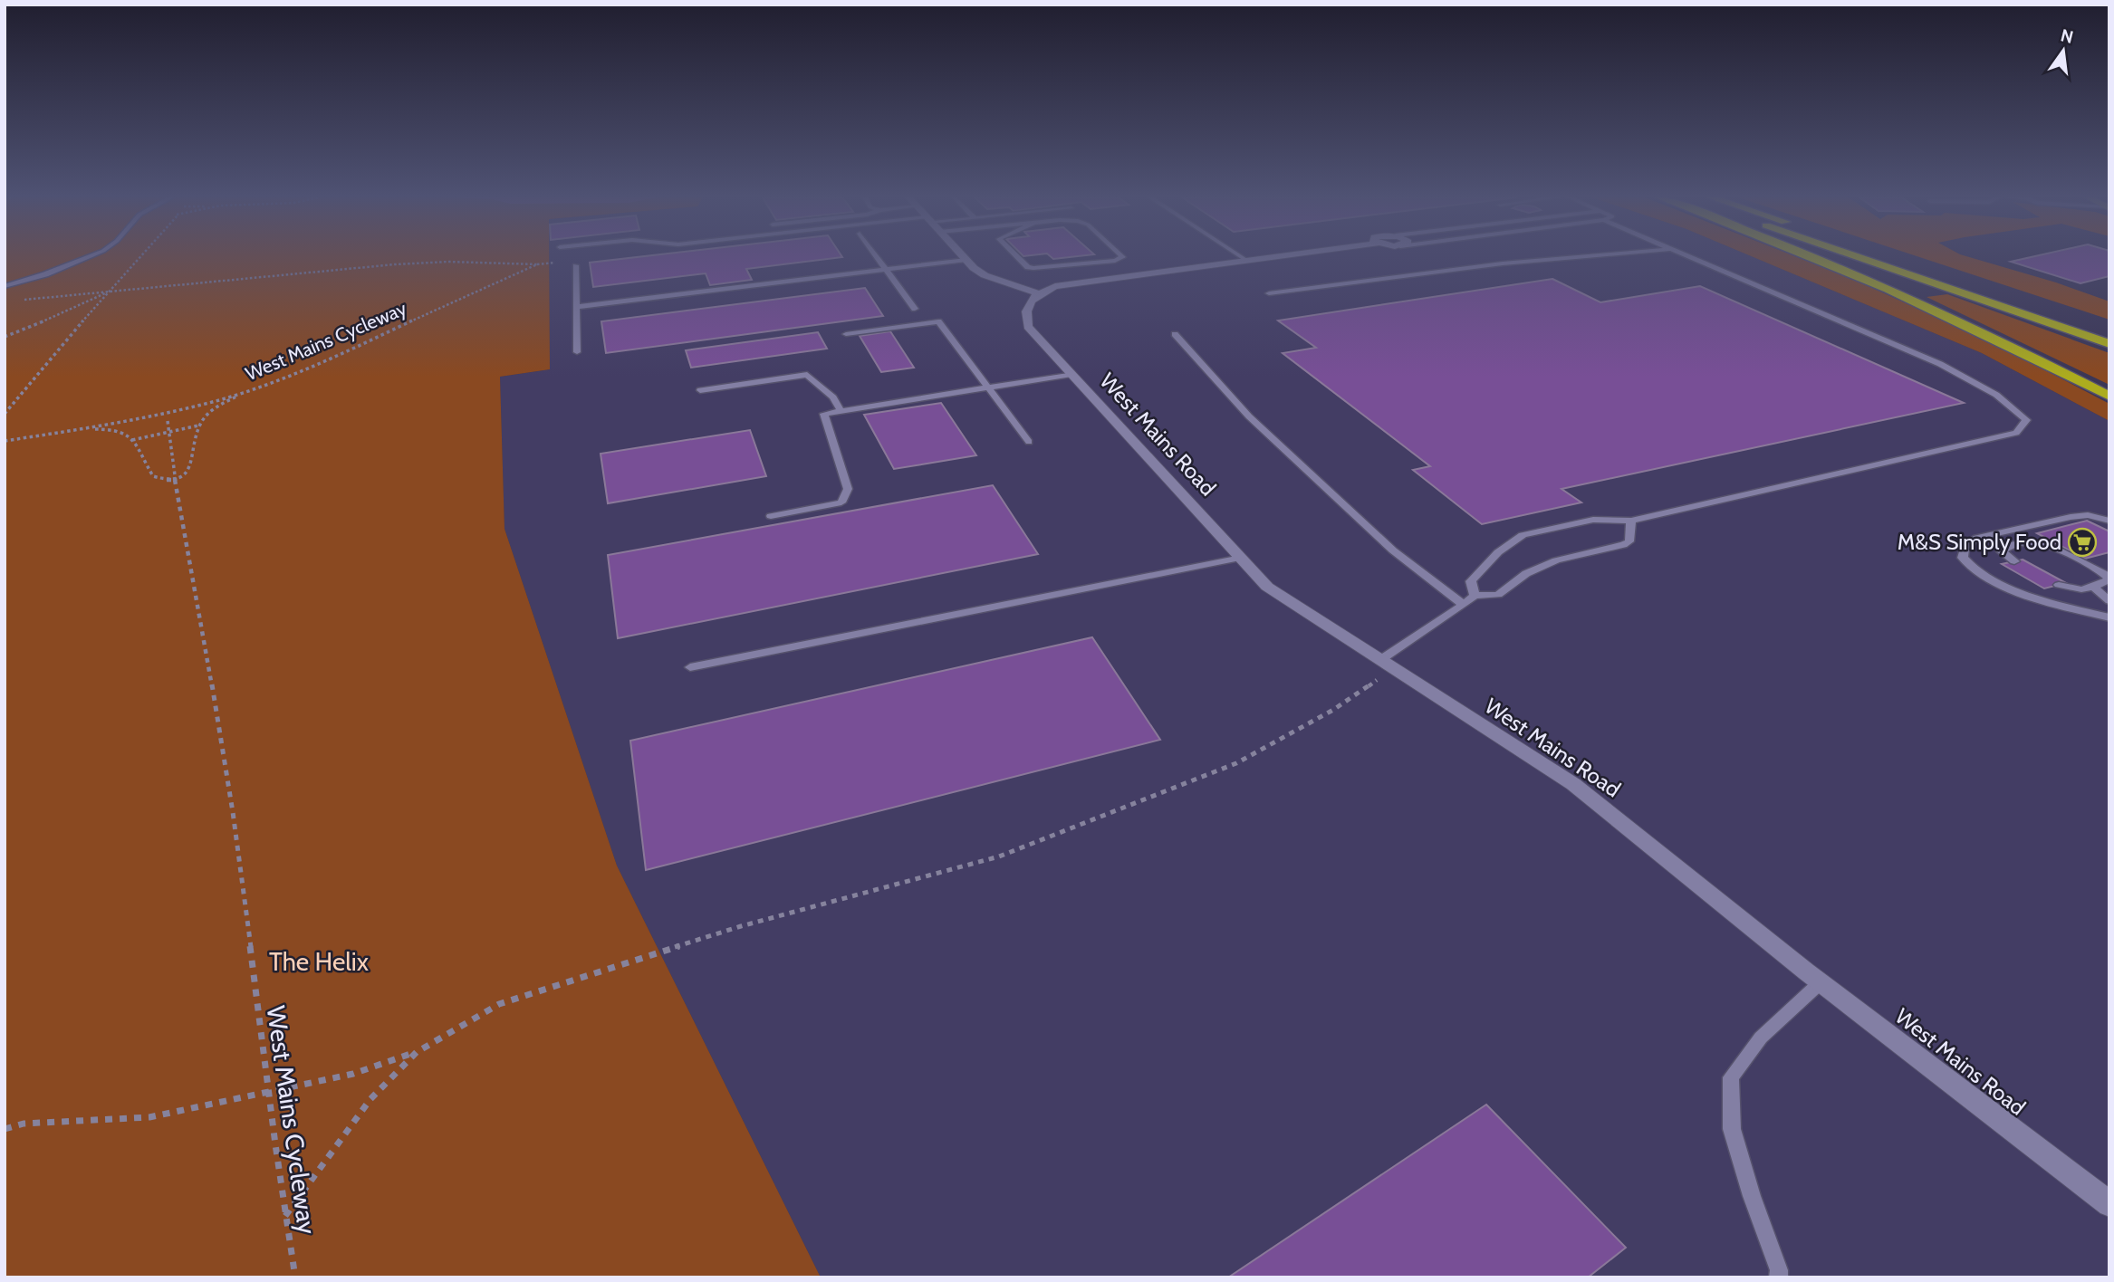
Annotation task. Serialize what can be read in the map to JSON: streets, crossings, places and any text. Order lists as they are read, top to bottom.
{
  "streets": {
    "street": ["West Mains Road"],
    "path": ["West Mains Cycleway"]
  },
  "parks": ["The Helix"],
  "places": {
    "supermarket": ["M&S Simply Food"]
  },
  "north": "top"
}
